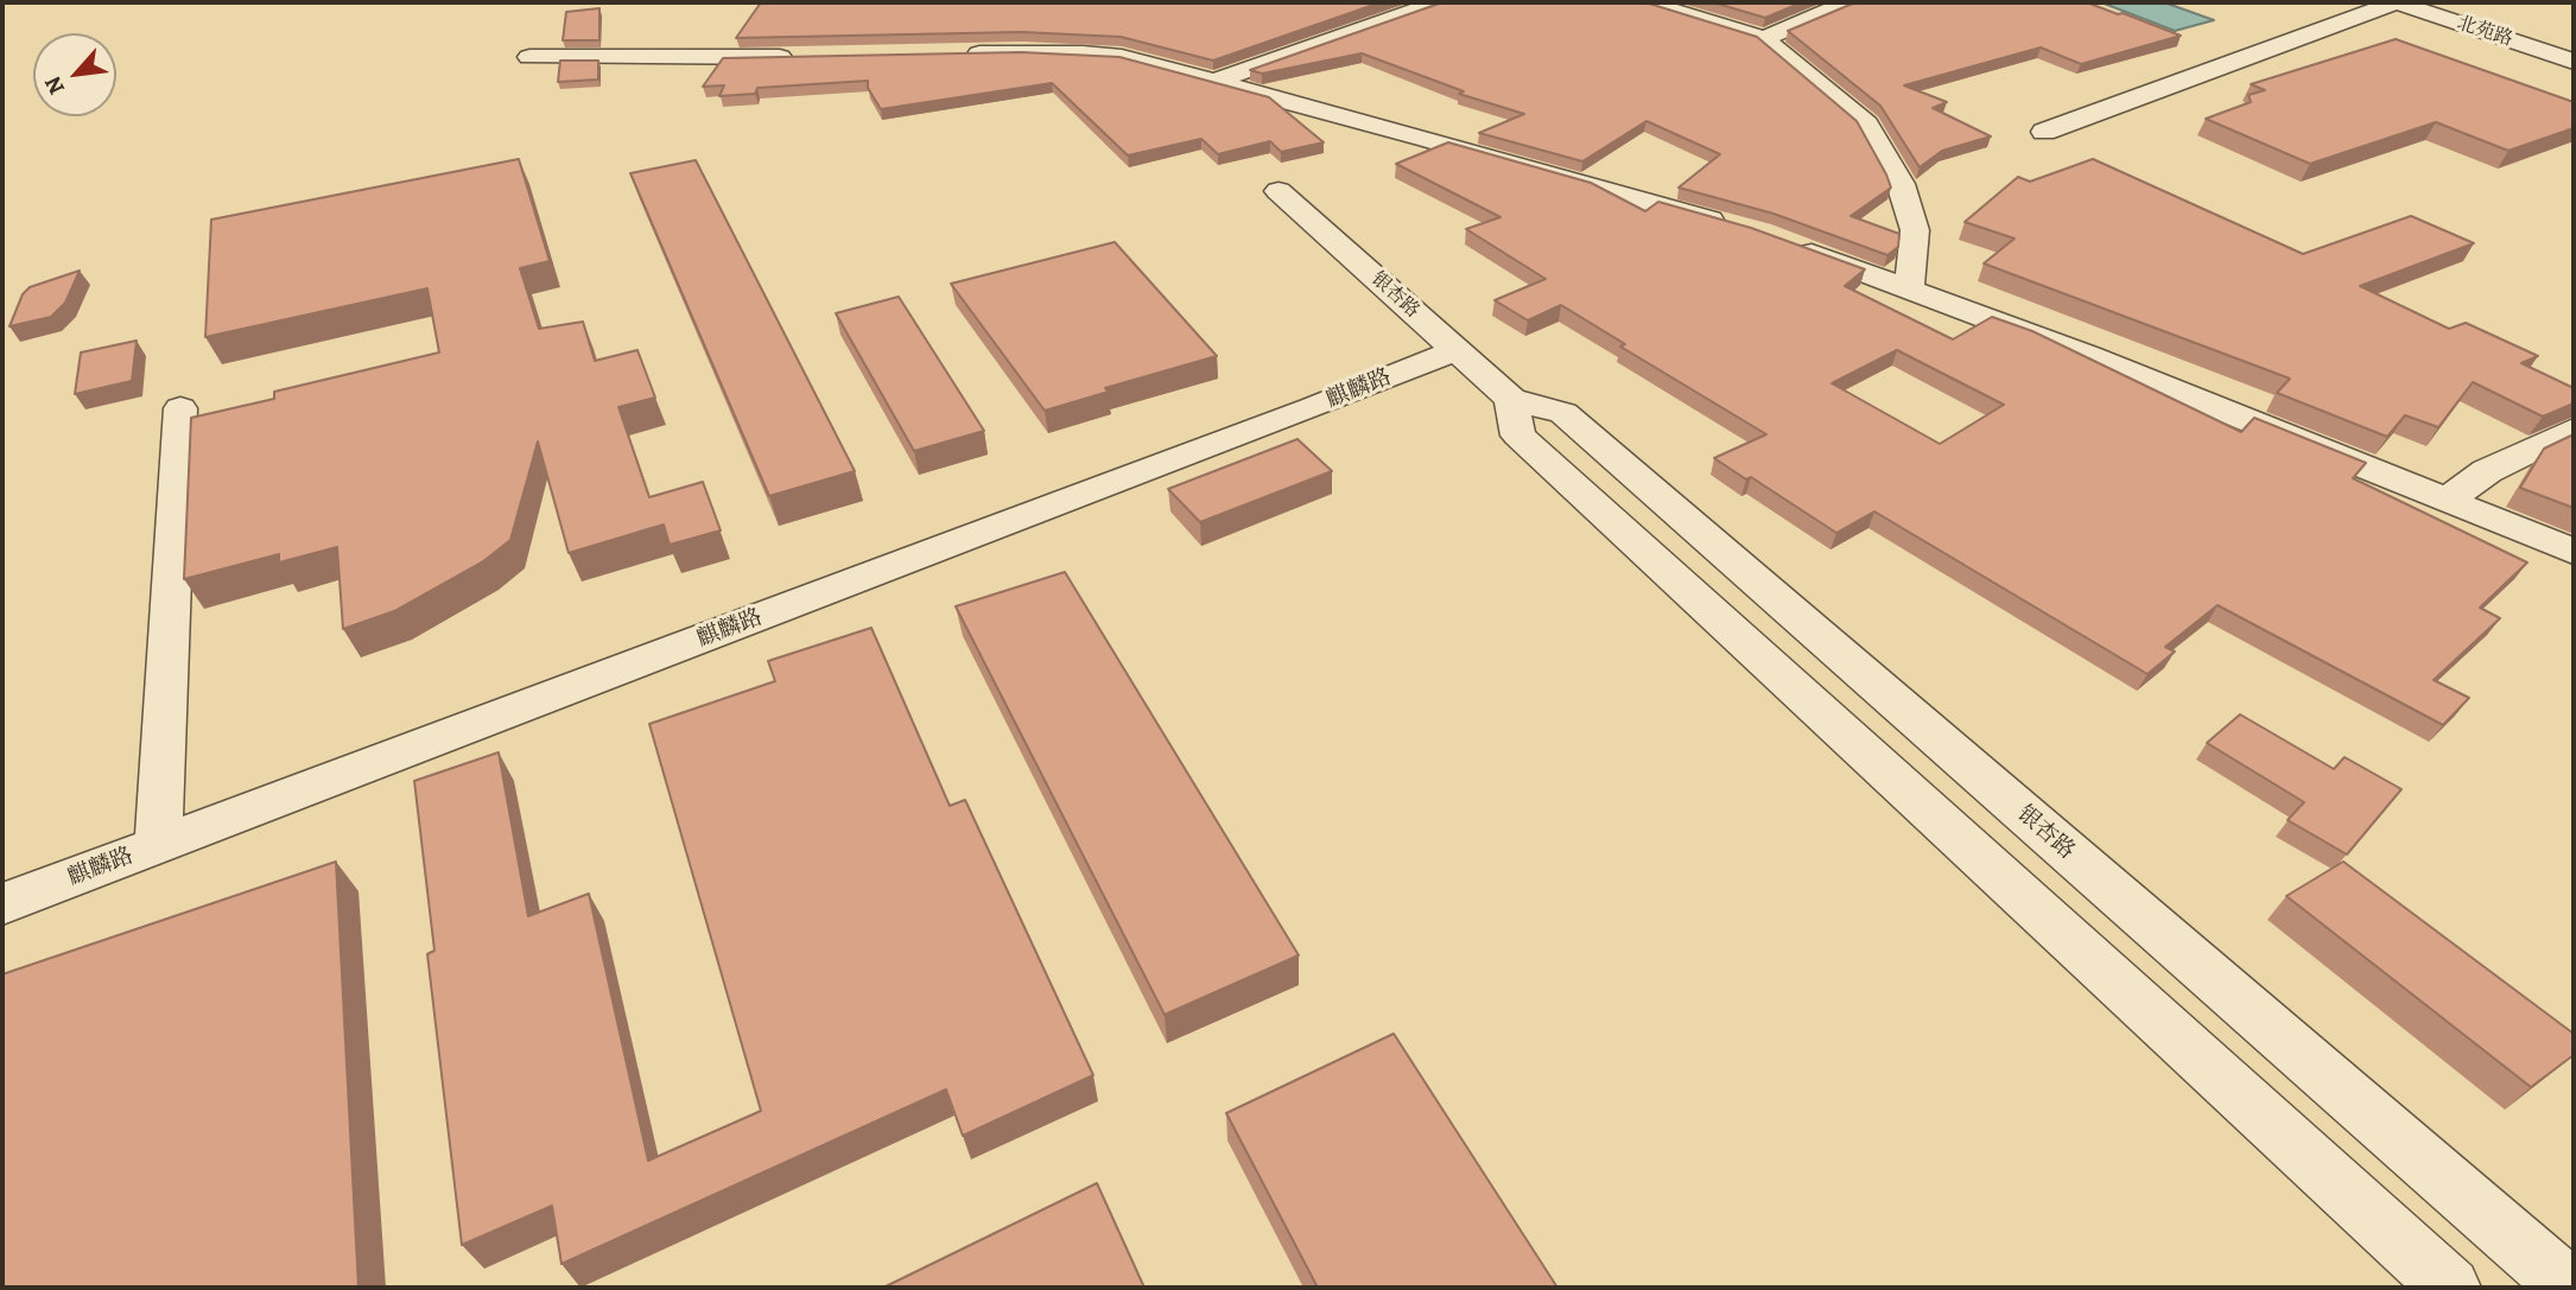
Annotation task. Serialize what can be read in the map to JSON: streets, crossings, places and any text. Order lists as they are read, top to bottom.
{
  "streets": {
    "street": ["北苑路", "银杏路", "麒麟路"]
  },
  "crossings": [
    ["银杏路", "麒麟路"]
  ],
  "north": "bottom left"
}
